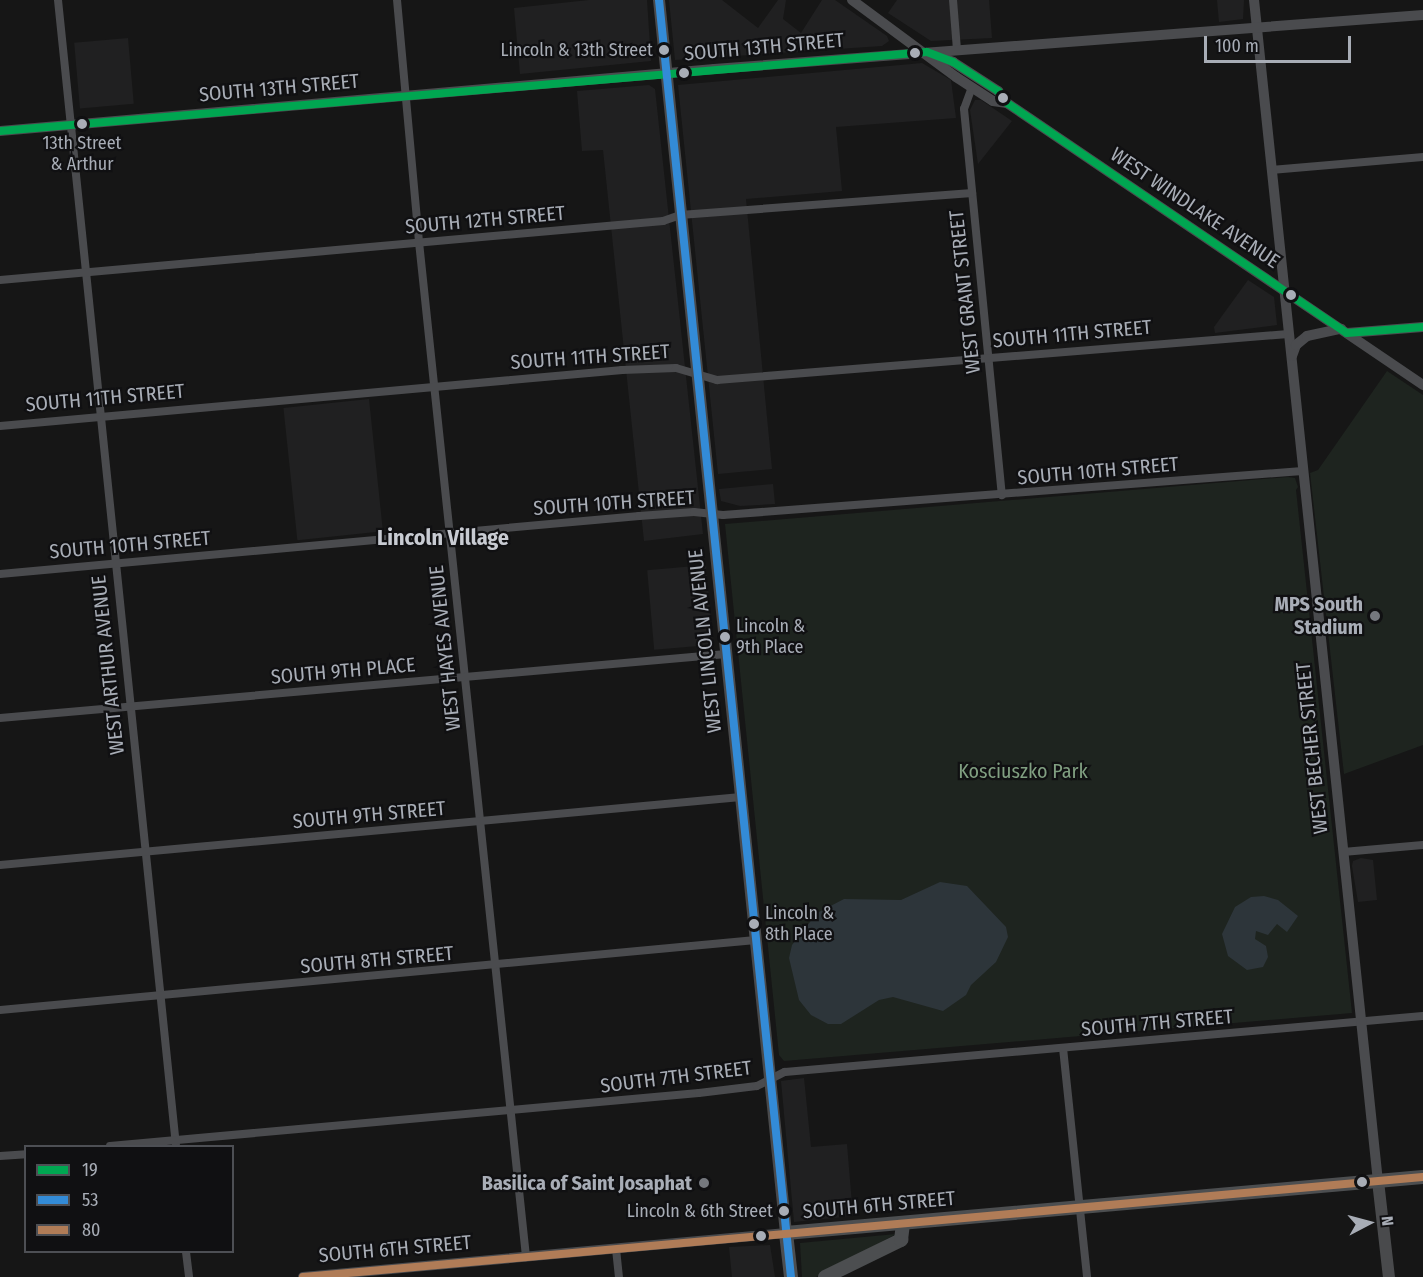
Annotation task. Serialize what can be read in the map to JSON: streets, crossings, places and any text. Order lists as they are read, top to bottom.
{
  "streets": {
    "main road": ["WEST LINCOLN AVENUE", "WEST BECHER STREET", "SOUTH 6TH STREET"],
    "street": [
      "SOUTH 13TH STREET",
      "WEST WINDLAKE AVENUE",
      "SOUTH 12TH STREET",
      "WEST GRANT STREET",
      "SOUTH 11TH STREET",
      "SOUTH 10TH STREET",
      "WEST HAYES AVENUE",
      "WEST ARTHUR AVENUE",
      "SOUTH 9TH PLACE",
      "SOUTH 9TH STREET",
      "SOUTH 8TH STREET",
      "SOUTH 7TH STREET"
    ]
  },
  "crossings": [
    ["SOUTH 13TH STREET", "WEST WINDLAKE AVENUE"],
    ["SOUTH 13TH STREET", "WEST LINCOLN AVENUE"],
    ["SOUTH 13TH STREET", "WEST HAYES AVENUE"],
    ["SOUTH 13TH STREET", "WEST ARTHUR AVENUE"],
    ["SOUTH 13TH STREET", "WEST BECHER STREET"],
    ["WEST WINDLAKE AVENUE", "WEST GRANT STREET"],
    ["WEST WINDLAKE AVENUE", "WEST BECHER STREET"],
    ["SOUTH 12TH STREET", "WEST GRANT STREET"],
    ["SOUTH 12TH STREET", "WEST LINCOLN AVENUE"],
    ["SOUTH 12TH STREET", "WEST HAYES AVENUE"],
    ["SOUTH 12TH STREET", "WEST ARTHUR AVENUE"],
    ["WEST GRANT STREET", "SOUTH 11TH STREET"],
    ["WEST GRANT STREET", "SOUTH 10TH STREET"],
    ["SOUTH 11TH STREET", "WEST LINCOLN AVENUE"],
    ["SOUTH 11TH STREET", "WEST HAYES AVENUE"],
    ["SOUTH 11TH STREET", "WEST ARTHUR AVENUE"],
    ["SOUTH 11TH STREET", "WEST BECHER STREET"],
    ["SOUTH 10TH STREET", "WEST LINCOLN AVENUE"],
    ["SOUTH 10TH STREET", "WEST HAYES AVENUE"],
    ["SOUTH 10TH STREET", "WEST ARTHUR AVENUE"],
    ["SOUTH 10TH STREET", "WEST BECHER STREET"],
    ["WEST LINCOLN AVENUE", "SOUTH 9TH PLACE"],
    ["WEST LINCOLN AVENUE", "SOUTH 9TH STREET"],
    ["WEST LINCOLN AVENUE", "SOUTH 8TH STREET"],
    ["WEST LINCOLN AVENUE", "SOUTH 7TH STREET"],
    ["WEST LINCOLN AVENUE", "SOUTH 6TH STREET"],
    ["WEST HAYES AVENUE", "SOUTH 9TH PLACE"],
    ["WEST HAYES AVENUE", "SOUTH 9TH STREET"],
    ["WEST HAYES AVENUE", "SOUTH 8TH STREET"],
    ["WEST HAYES AVENUE", "SOUTH 7TH STREET"],
    ["WEST HAYES AVENUE", "SOUTH 6TH STREET"],
    ["WEST ARTHUR AVENUE", "SOUTH 9TH PLACE"],
    ["WEST ARTHUR AVENUE", "SOUTH 9TH STREET"],
    ["WEST ARTHUR AVENUE", "SOUTH 8TH STREET"],
    ["WEST ARTHUR AVENUE", "SOUTH 7TH STREET"],
    ["WEST BECHER STREET", "SOUTH 7TH STREET"],
    ["WEST BECHER STREET", "SOUTH 6TH STREET"]
  ],
  "districts": ["Lincoln Village"],
  "parks": ["Kosciuszko Park"],
  "places": [
    "Lincoln & 13th Street",
    "13th Street & Arthur",
    "MPS South Stadium",
    "Lincoln & 9th Place",
    "Lincoln & 8th Place",
    "Basilica of Saint Josaphat",
    "Lincoln & 6th Street"
  ],
  "lines": ["transit line 53", "transit line 19", "transit line 80"],
  "legend": ["19", "53", "80"],
  "scale_bar": "100 m",
  "north": "right"
}
